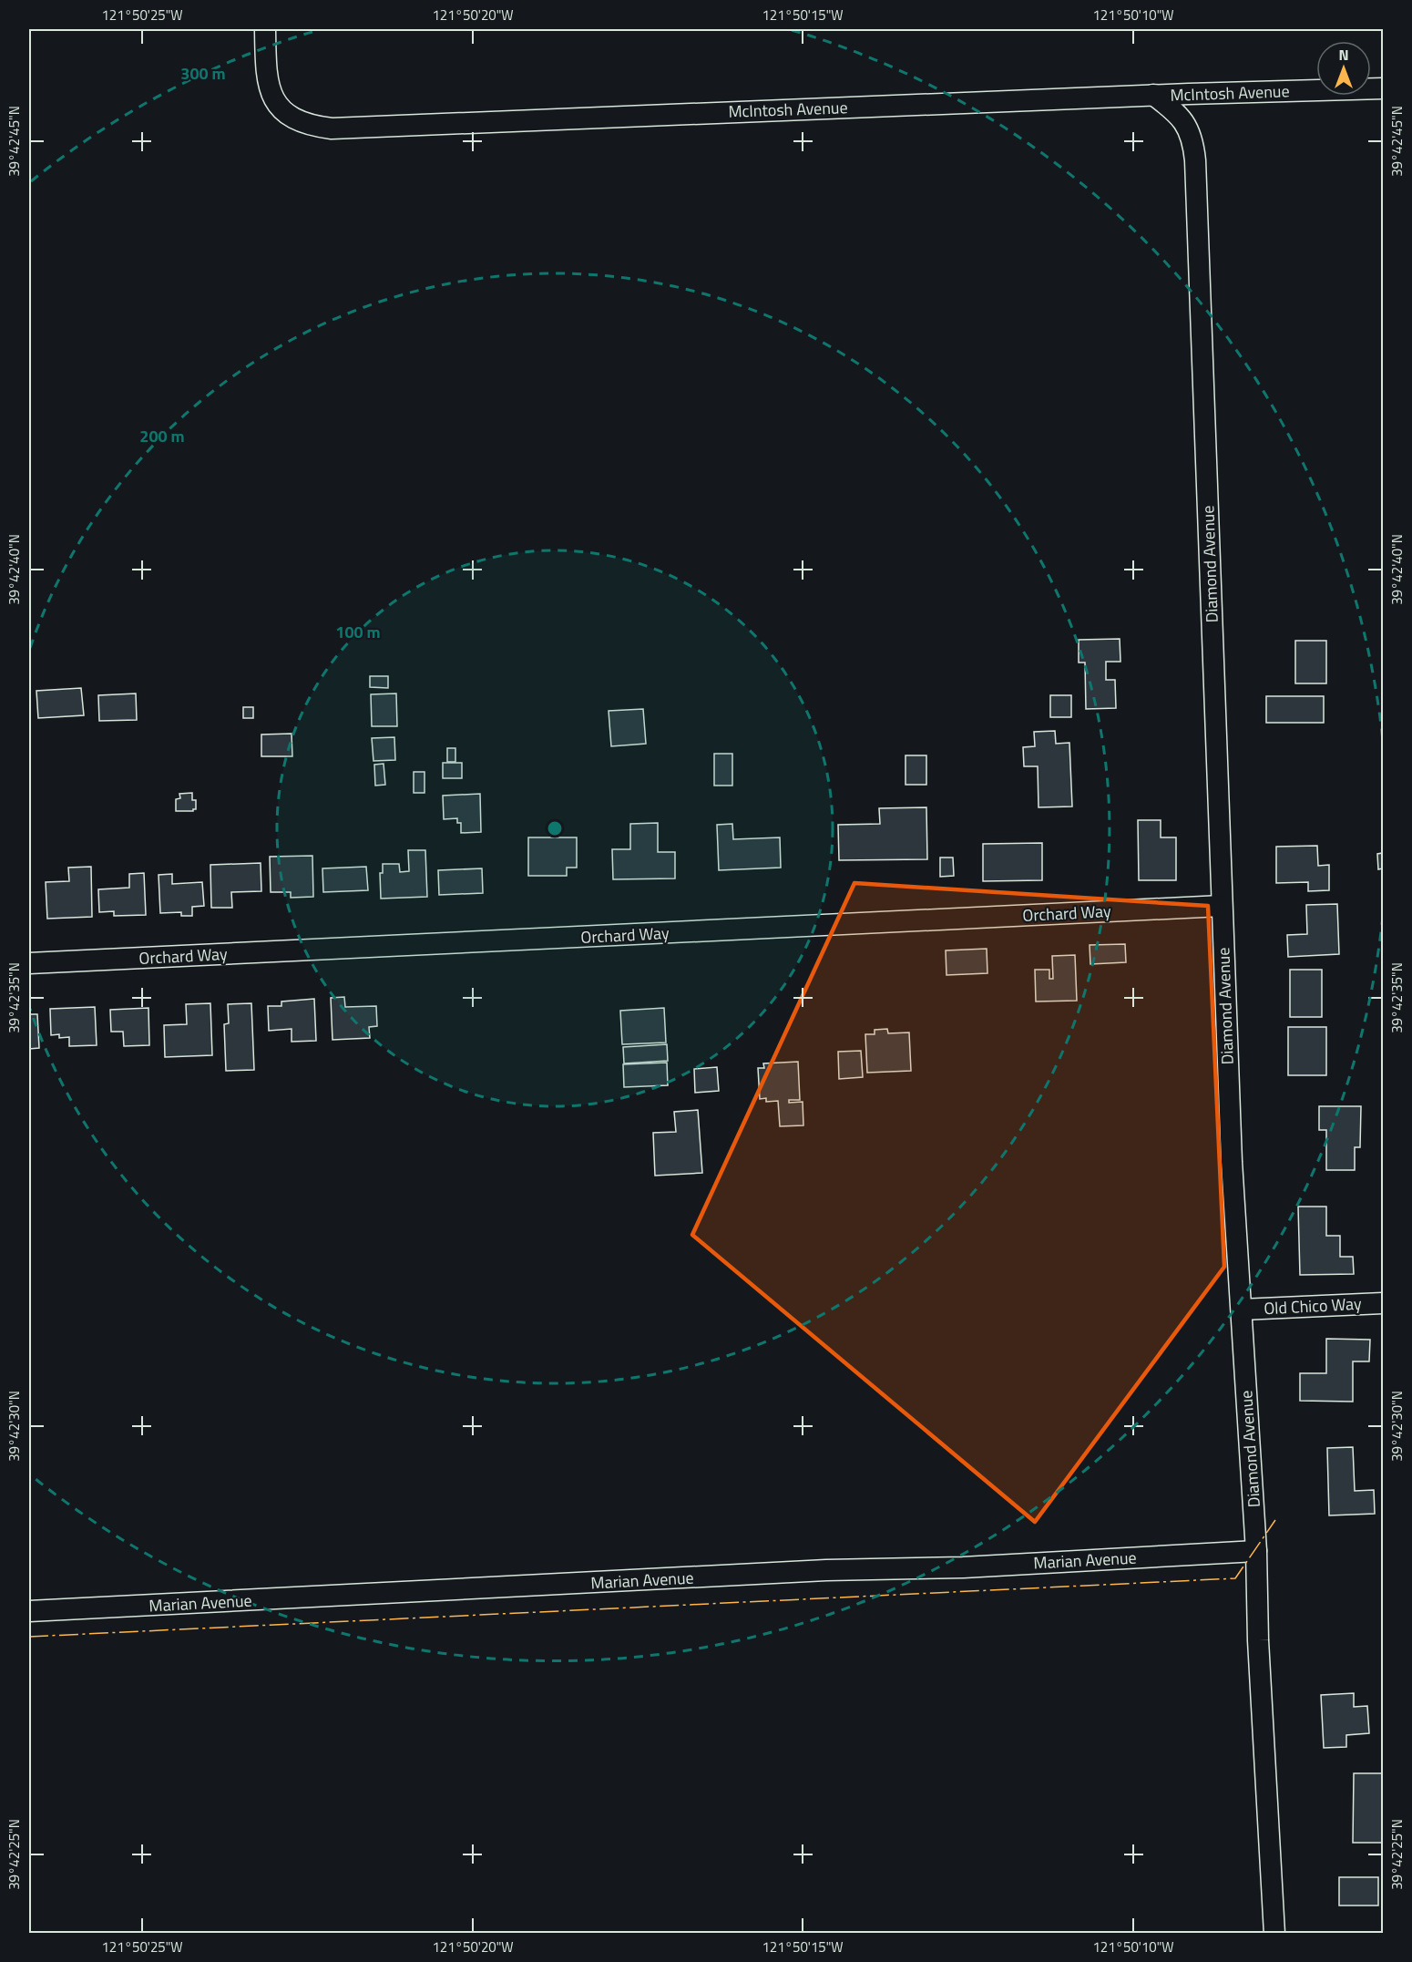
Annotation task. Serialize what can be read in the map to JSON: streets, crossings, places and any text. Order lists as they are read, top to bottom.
{
  "streets": {
    "street": [
      "McIntosh Avenue",
      "Diamond Avenue",
      "Orchard Way",
      "Old Chico Way",
      "Marian Avenue"
    ]
  },
  "crossings": [
    ["McIntosh Avenue", "Diamond Avenue"],
    ["Diamond Avenue", "Orchard Way"],
    ["Diamond Avenue", "Old Chico Way"],
    ["Diamond Avenue", "Marian Avenue"]
  ],
  "north": "top",
  "coordinates": [
    "121°50'25\"W",
    "121°50'20\"W",
    "121°50'15\"W",
    "121°50'10\"W",
    "39°42'45\"N",
    "39°42'40\"N",
    "39°42'35\"N",
    "39°42'30\"N",
    "39°42'25\"N"
  ],
  "rings": ["300 m", "200 m", "100 m"]
}
